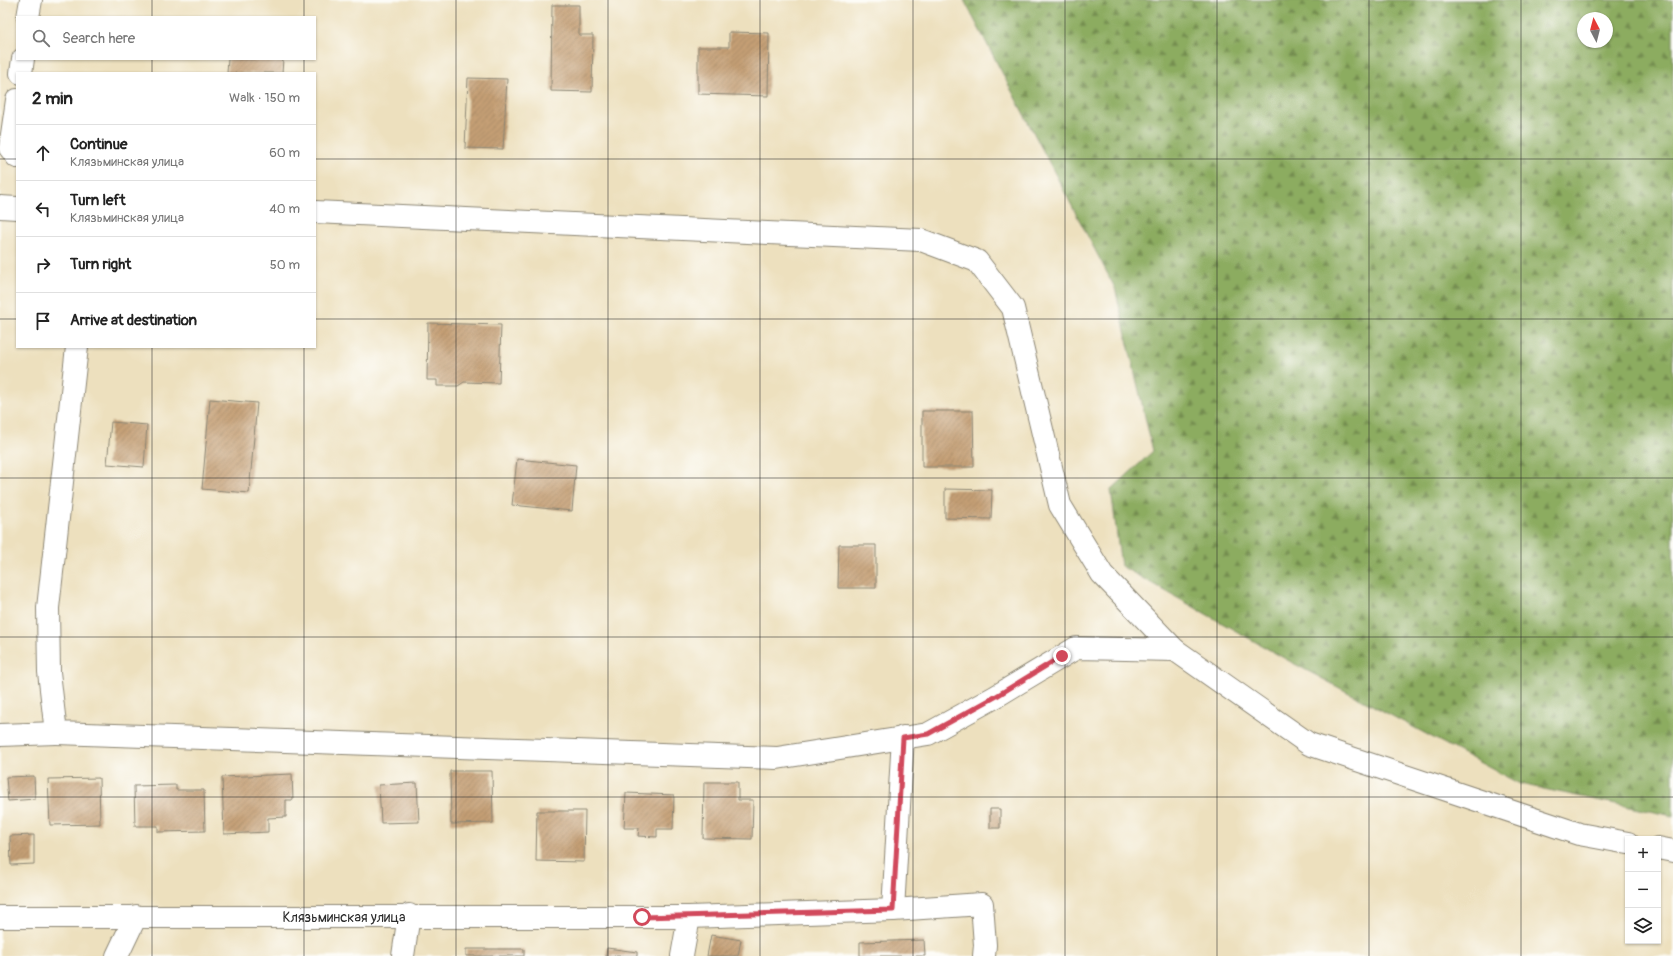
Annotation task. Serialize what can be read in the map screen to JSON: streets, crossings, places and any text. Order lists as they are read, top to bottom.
{
  "streets": {
    "street": ["Клязьминская улица"]
  },
  "north": "top",
  "page": {
    "search": "Search here",
    "heading": ["2 min", "Walk · 150 m"],
    "list": [
      ["Continue", "Клязьминская улица", "60 m"],
      ["Turn left", "Клязьминская улица", "40 m"],
      ["Turn right", "50 m"],
      "Arrive at destination"
    ],
    "map_buttons": ["+", "−"]
  }
}
